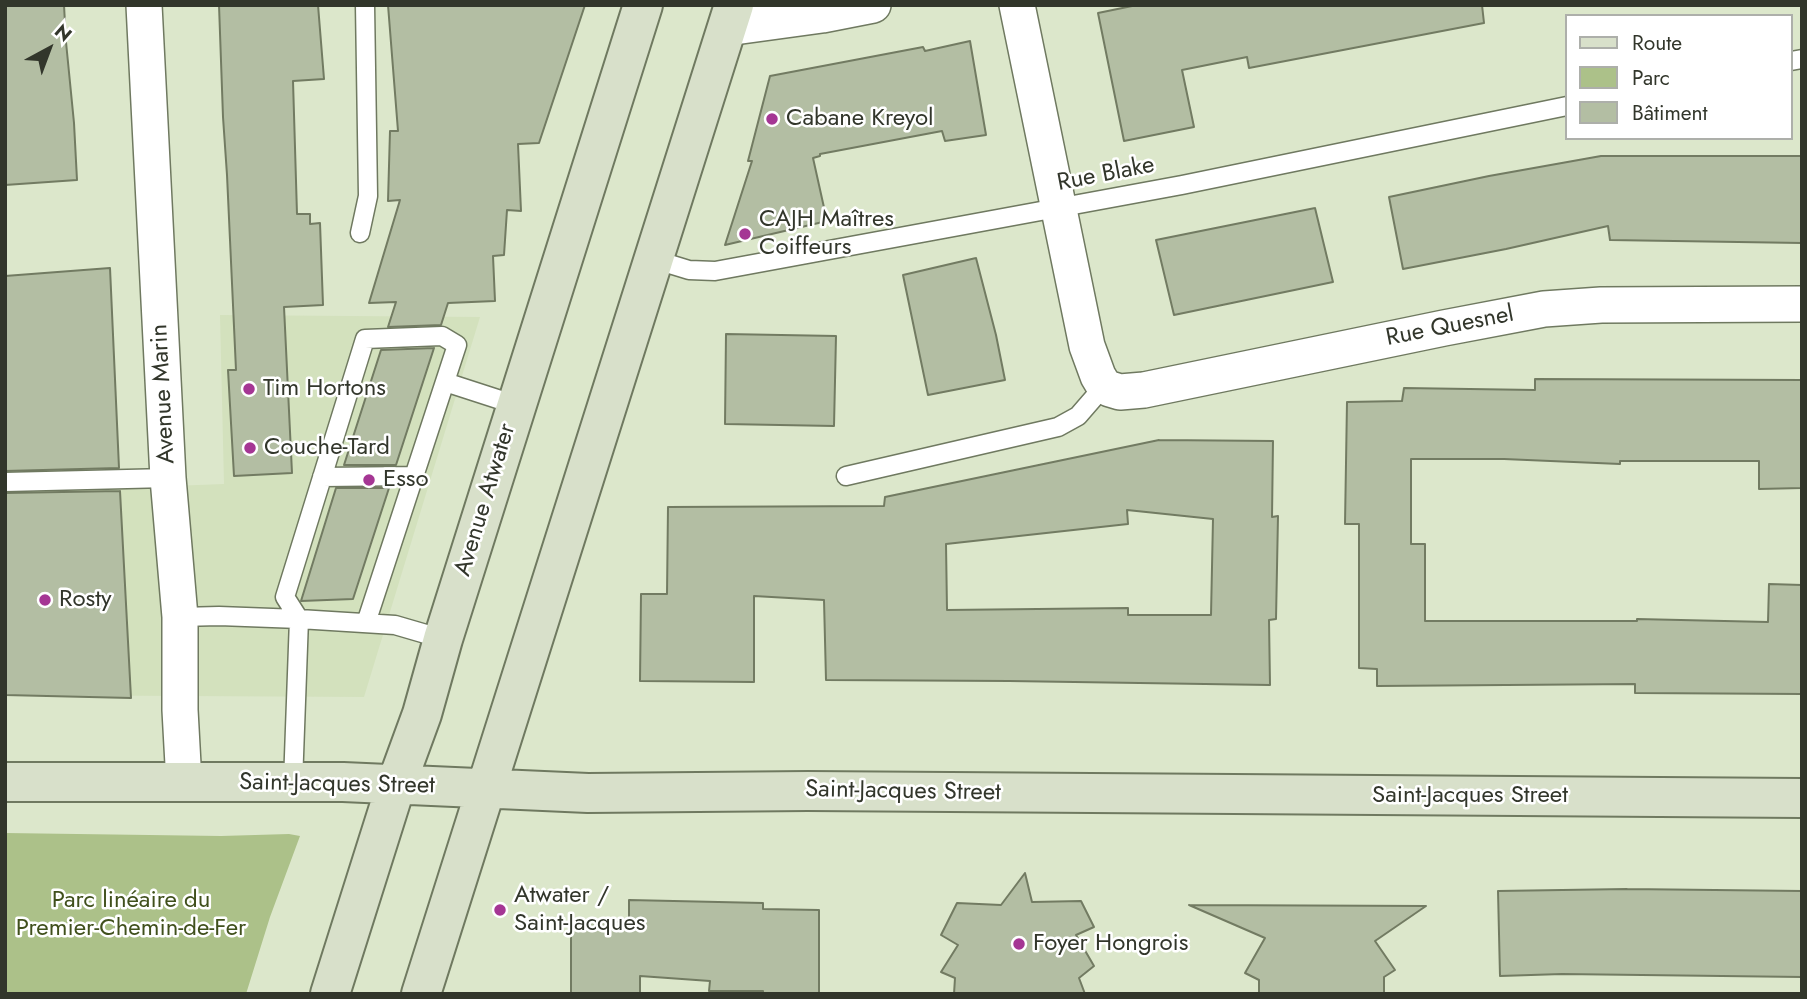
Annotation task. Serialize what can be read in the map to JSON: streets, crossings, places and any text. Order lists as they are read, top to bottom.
{
  "streets": {
    "main road": ["Avenue Atwater", "Saint-Jacques Street"],
    "street": ["Rue Quesnel", "Avenue Marin"],
    "lane": ["Rue Blake"]
  },
  "crossings": [
    ["Avenue Marin", "Saint-Jacques Street"],
    ["Avenue Atwater", "Saint-Jacques Street"]
  ],
  "parks": ["Parc linéaire du Premier-Chemin-de-Fer"],
  "places": [
    "Cabane Kreyol",
    "CAJH Maîtres Coiffeurs",
    "Tim Hortons",
    "Couche-Tard",
    "Esso",
    "Rosty",
    "Atwater / Saint-Jacques",
    "Foyer Hongrois"
  ],
  "legend": ["Route", "Parc", "Bâtiment"],
  "north": "top right"
}
